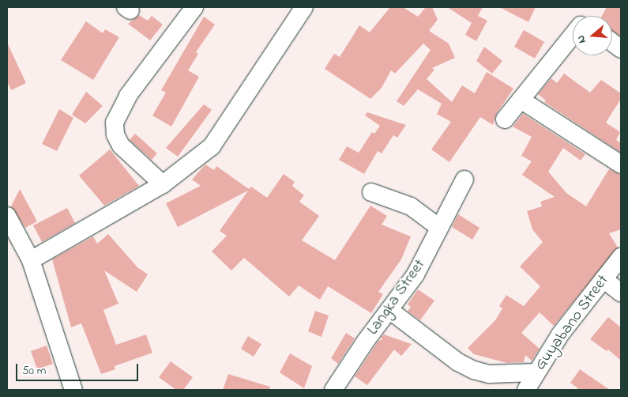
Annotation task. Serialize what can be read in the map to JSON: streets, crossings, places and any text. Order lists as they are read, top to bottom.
{
  "streets": {
    "street": ["Langka Street", "Guyabano Street"]
  },
  "scale_bar": "50 m",
  "north": "left"
}
